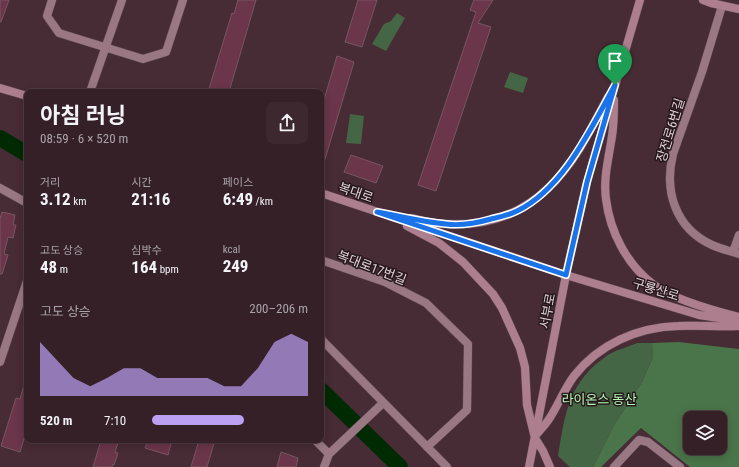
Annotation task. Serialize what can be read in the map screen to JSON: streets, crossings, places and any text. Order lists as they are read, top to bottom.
{
  "streets": {
    "main road": ["복대로", "구룡산로", "서부로"],
    "street": ["장전로6번길", "복대로17번길"]
  },
  "crossings": [
    ["복대로", "구룡산로"],
    ["복대로", "서부로"],
    ["구룡산로", "서부로"]
  ],
  "parks": ["라이온스 동산"],
  "page": {
    "heading": ["아침 러닝", "08:59 · 6 × 520 m"],
    "stats": [
      ["거리", "3.12 km"],
      ["시간", "21:16"],
      ["페이스", "6:49 /km"],
      ["고도 상승", "48 m"],
      ["심박수", "164 bpm"],
      ["kcal", "249"]
    ],
    "chart": ["고도 상승", "200–206 m"],
    "list": [
      {
        "name": "520 m",
        "note": "7:10"
      }
    ]
  }
}
